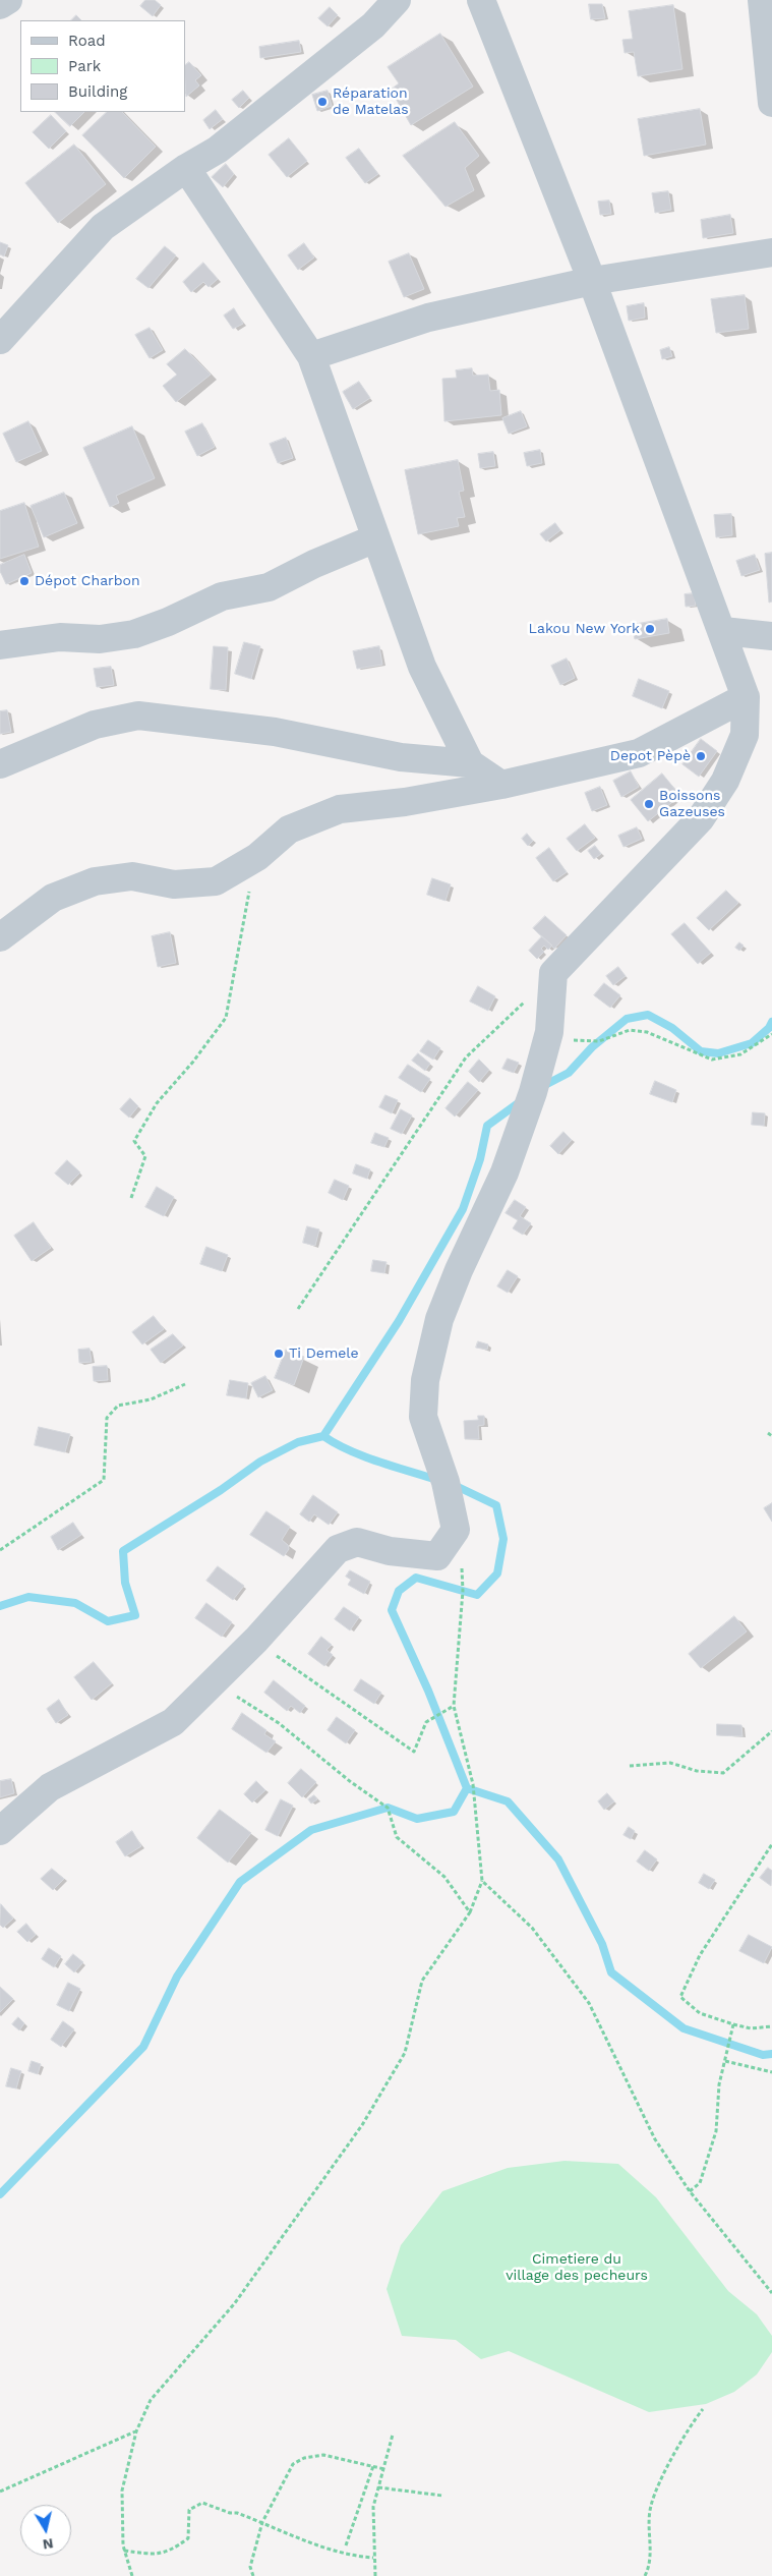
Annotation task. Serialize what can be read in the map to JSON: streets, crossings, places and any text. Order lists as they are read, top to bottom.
{
  "parks": ["Cimetiere du village des pecheurs"],
  "places": [
    "Réparation de Matelas",
    "Dépot Charbon",
    "Lakou New York",
    "Depot Pèpè",
    "Boissons Gazeuses",
    "Ti Demele"
  ],
  "legend": ["Road", "Park", "Building"],
  "north": "bottom"
}
